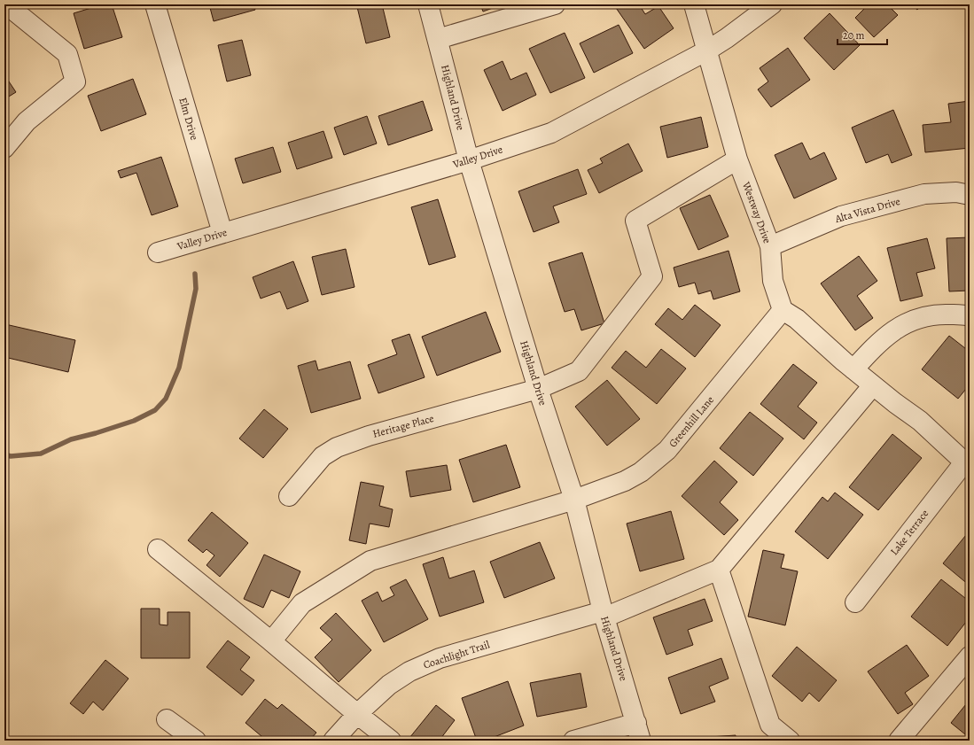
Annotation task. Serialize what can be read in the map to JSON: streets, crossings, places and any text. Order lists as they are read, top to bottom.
{
  "streets": {
    "street": [
      "Highland Drive",
      "Elm Drive",
      "Valley Drive",
      "Alta Vista Drive",
      "Westway Drive",
      "Greenhill Lane",
      "Heritage Place",
      "Lake Terrace",
      "Coachlight Trail"
    ]
  },
  "crossings": [
    ["Highland Drive", "Valley Drive"],
    ["Highland Drive", "Greenhill Lane"],
    ["Highland Drive", "Heritage Place"],
    ["Highland Drive", "Coachlight Trail"],
    ["Elm Drive", "Valley Drive"],
    ["Valley Drive", "Westway Drive"],
    ["Alta Vista Drive", "Westway Drive"],
    ["Westway Drive", "Greenhill Lane"],
    ["Westway Drive", "Heritage Place"]
  ],
  "scale_bar": "20 m"
}
